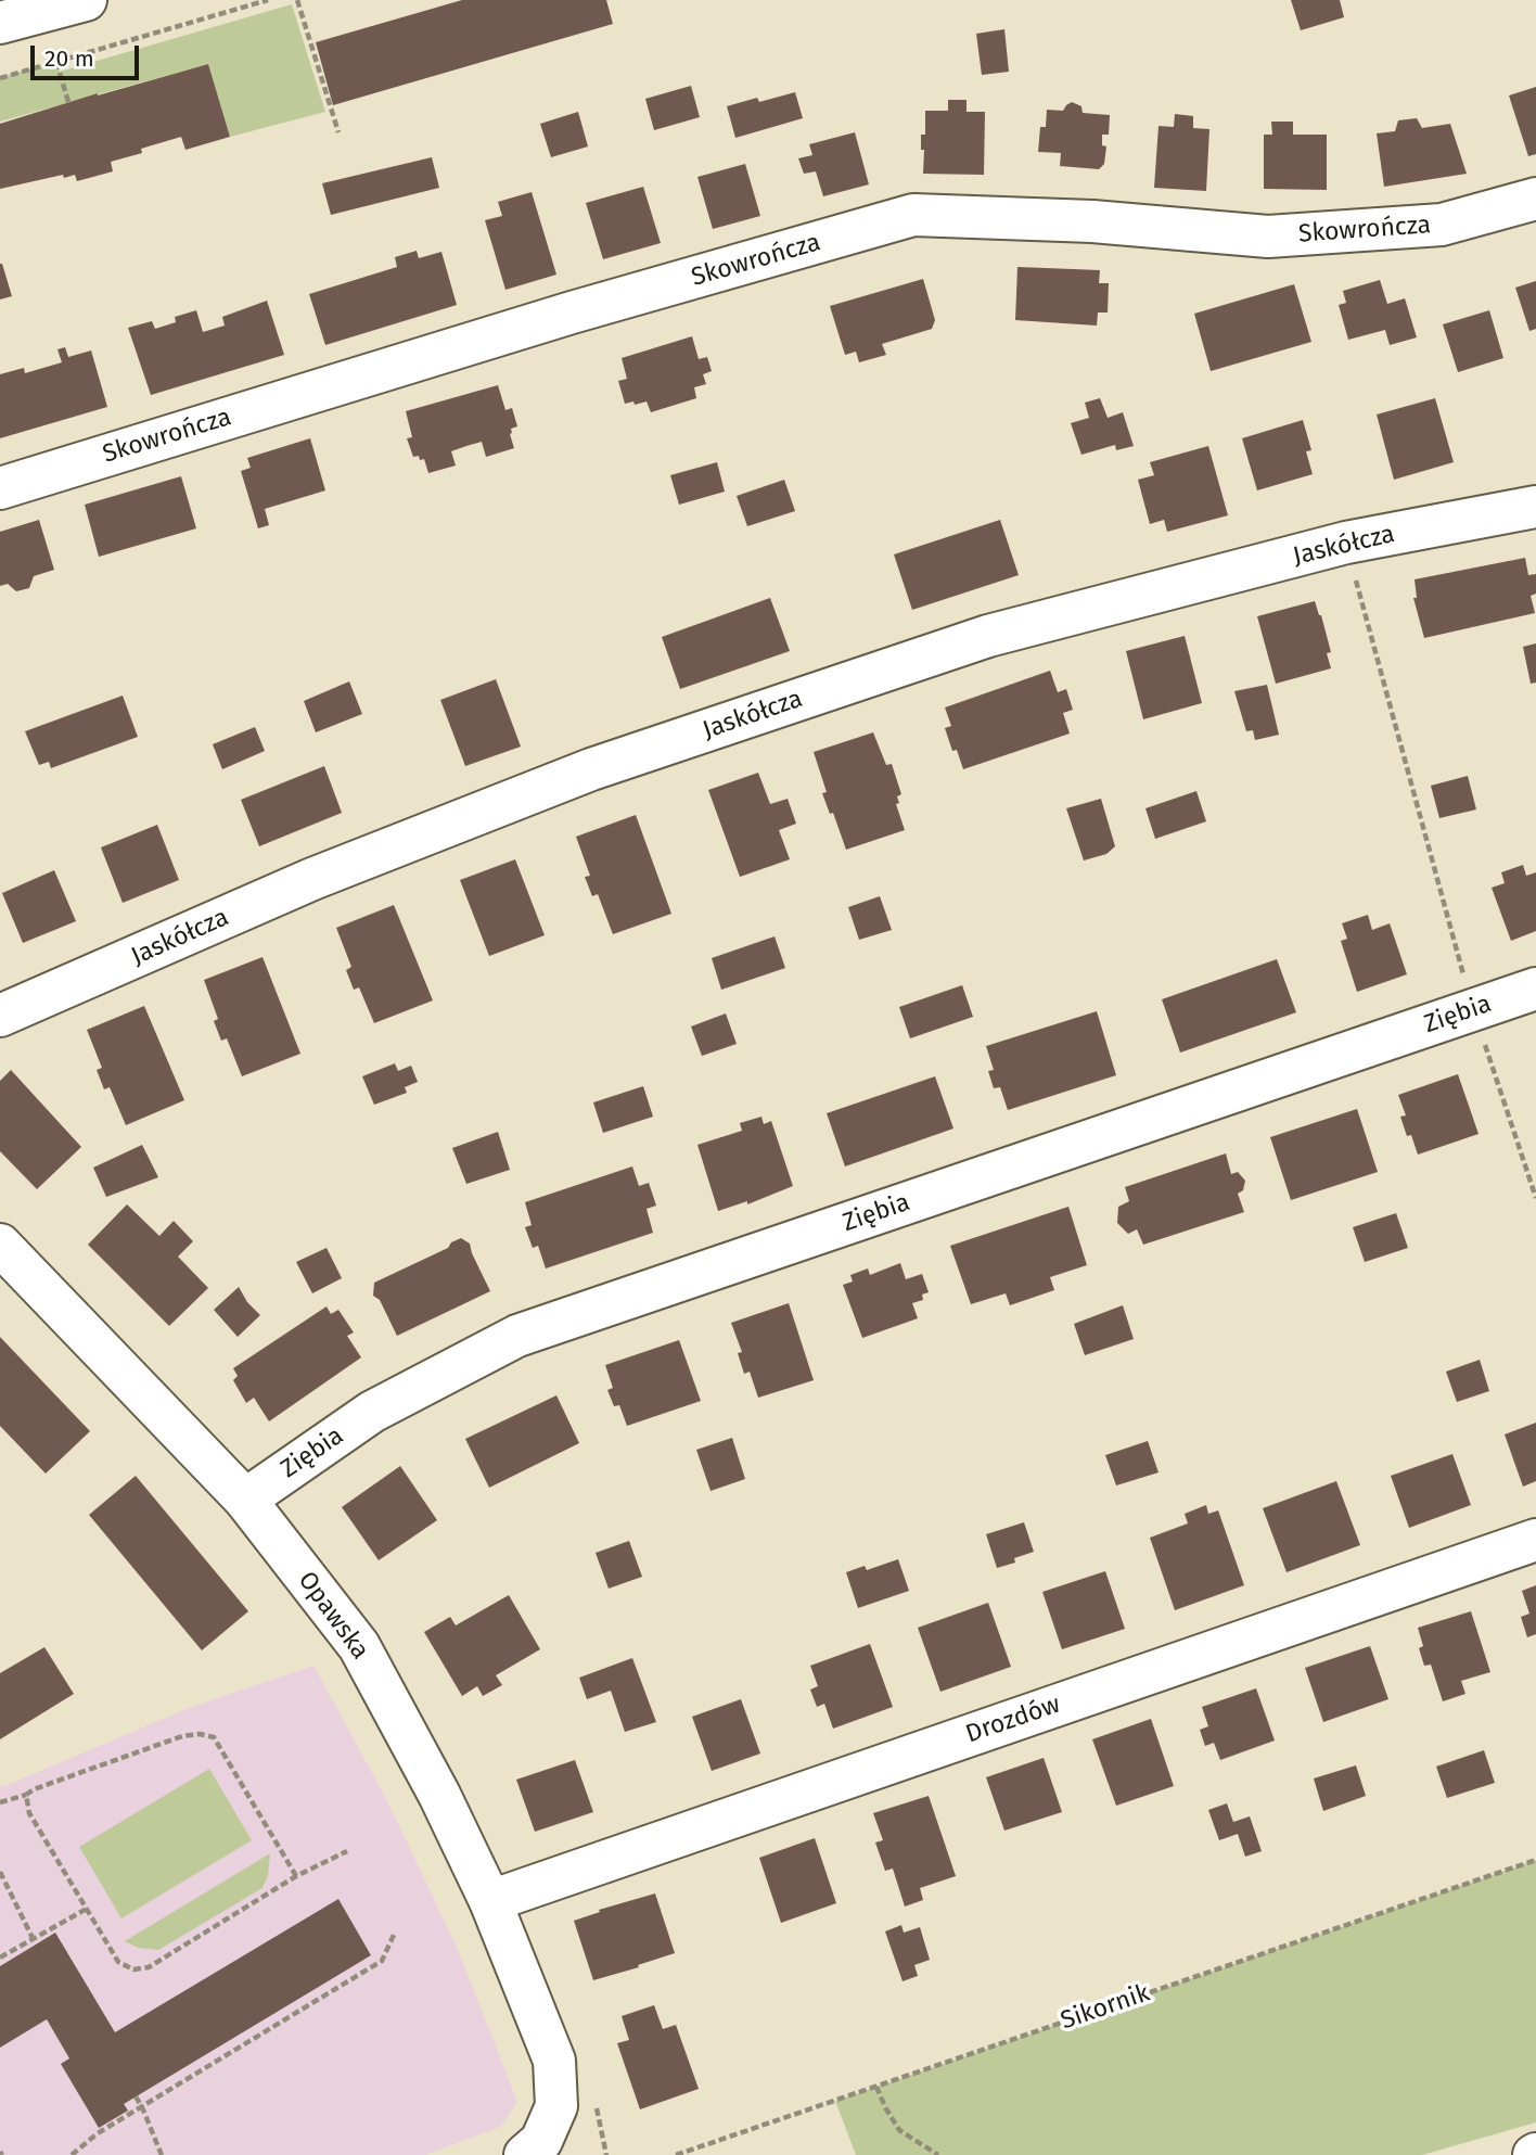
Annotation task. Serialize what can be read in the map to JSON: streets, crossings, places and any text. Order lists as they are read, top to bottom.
{
  "streets": {
    "street": [
      "Skowrończa",
      "Jaskółcza",
      "Ziębia",
      "Opawska",
      "Drozdów"
    ],
    "path": ["Sikornik"]
  },
  "crossings": [
    ["Ziębia", "Opawska"],
    ["Opawska", "Drozdów"]
  ],
  "scale_bar": "20 m"
}
